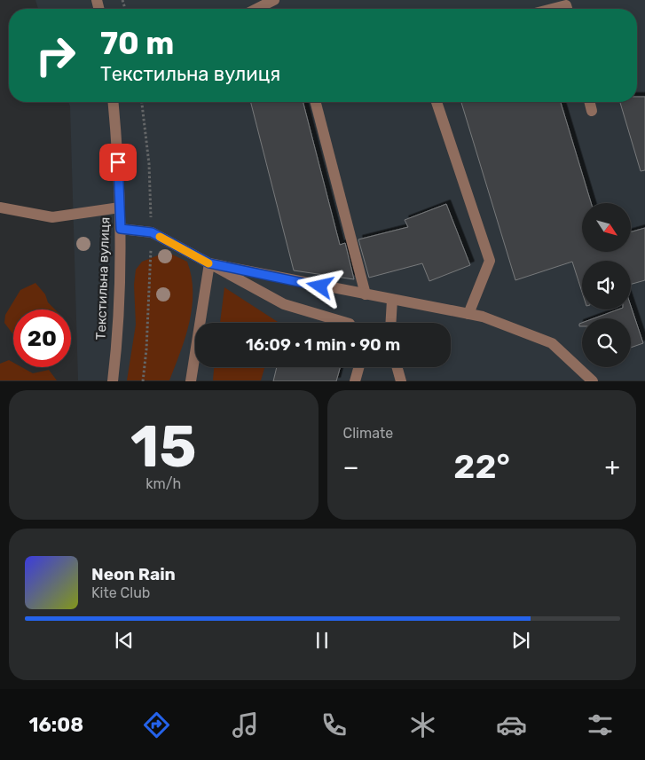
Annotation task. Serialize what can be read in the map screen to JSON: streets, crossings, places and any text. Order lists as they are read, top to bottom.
{
  "streets": {
    "street": ["Текстильна вулиця"]
  },
  "north": "bottom right",
  "page": {
    "turn": ["70 m", "Текстильна вулиця"],
    "limit": "20",
    "trip": "16:09 · 1 min · 90 m",
    "tile": [
      ["15", "km/h"],
      "Climate"
    ],
    "heat": ["−", "22°", "+"],
    "song": ["Neon Rain", "Kite Club"],
    "tabs": "16:08"
  }
}
